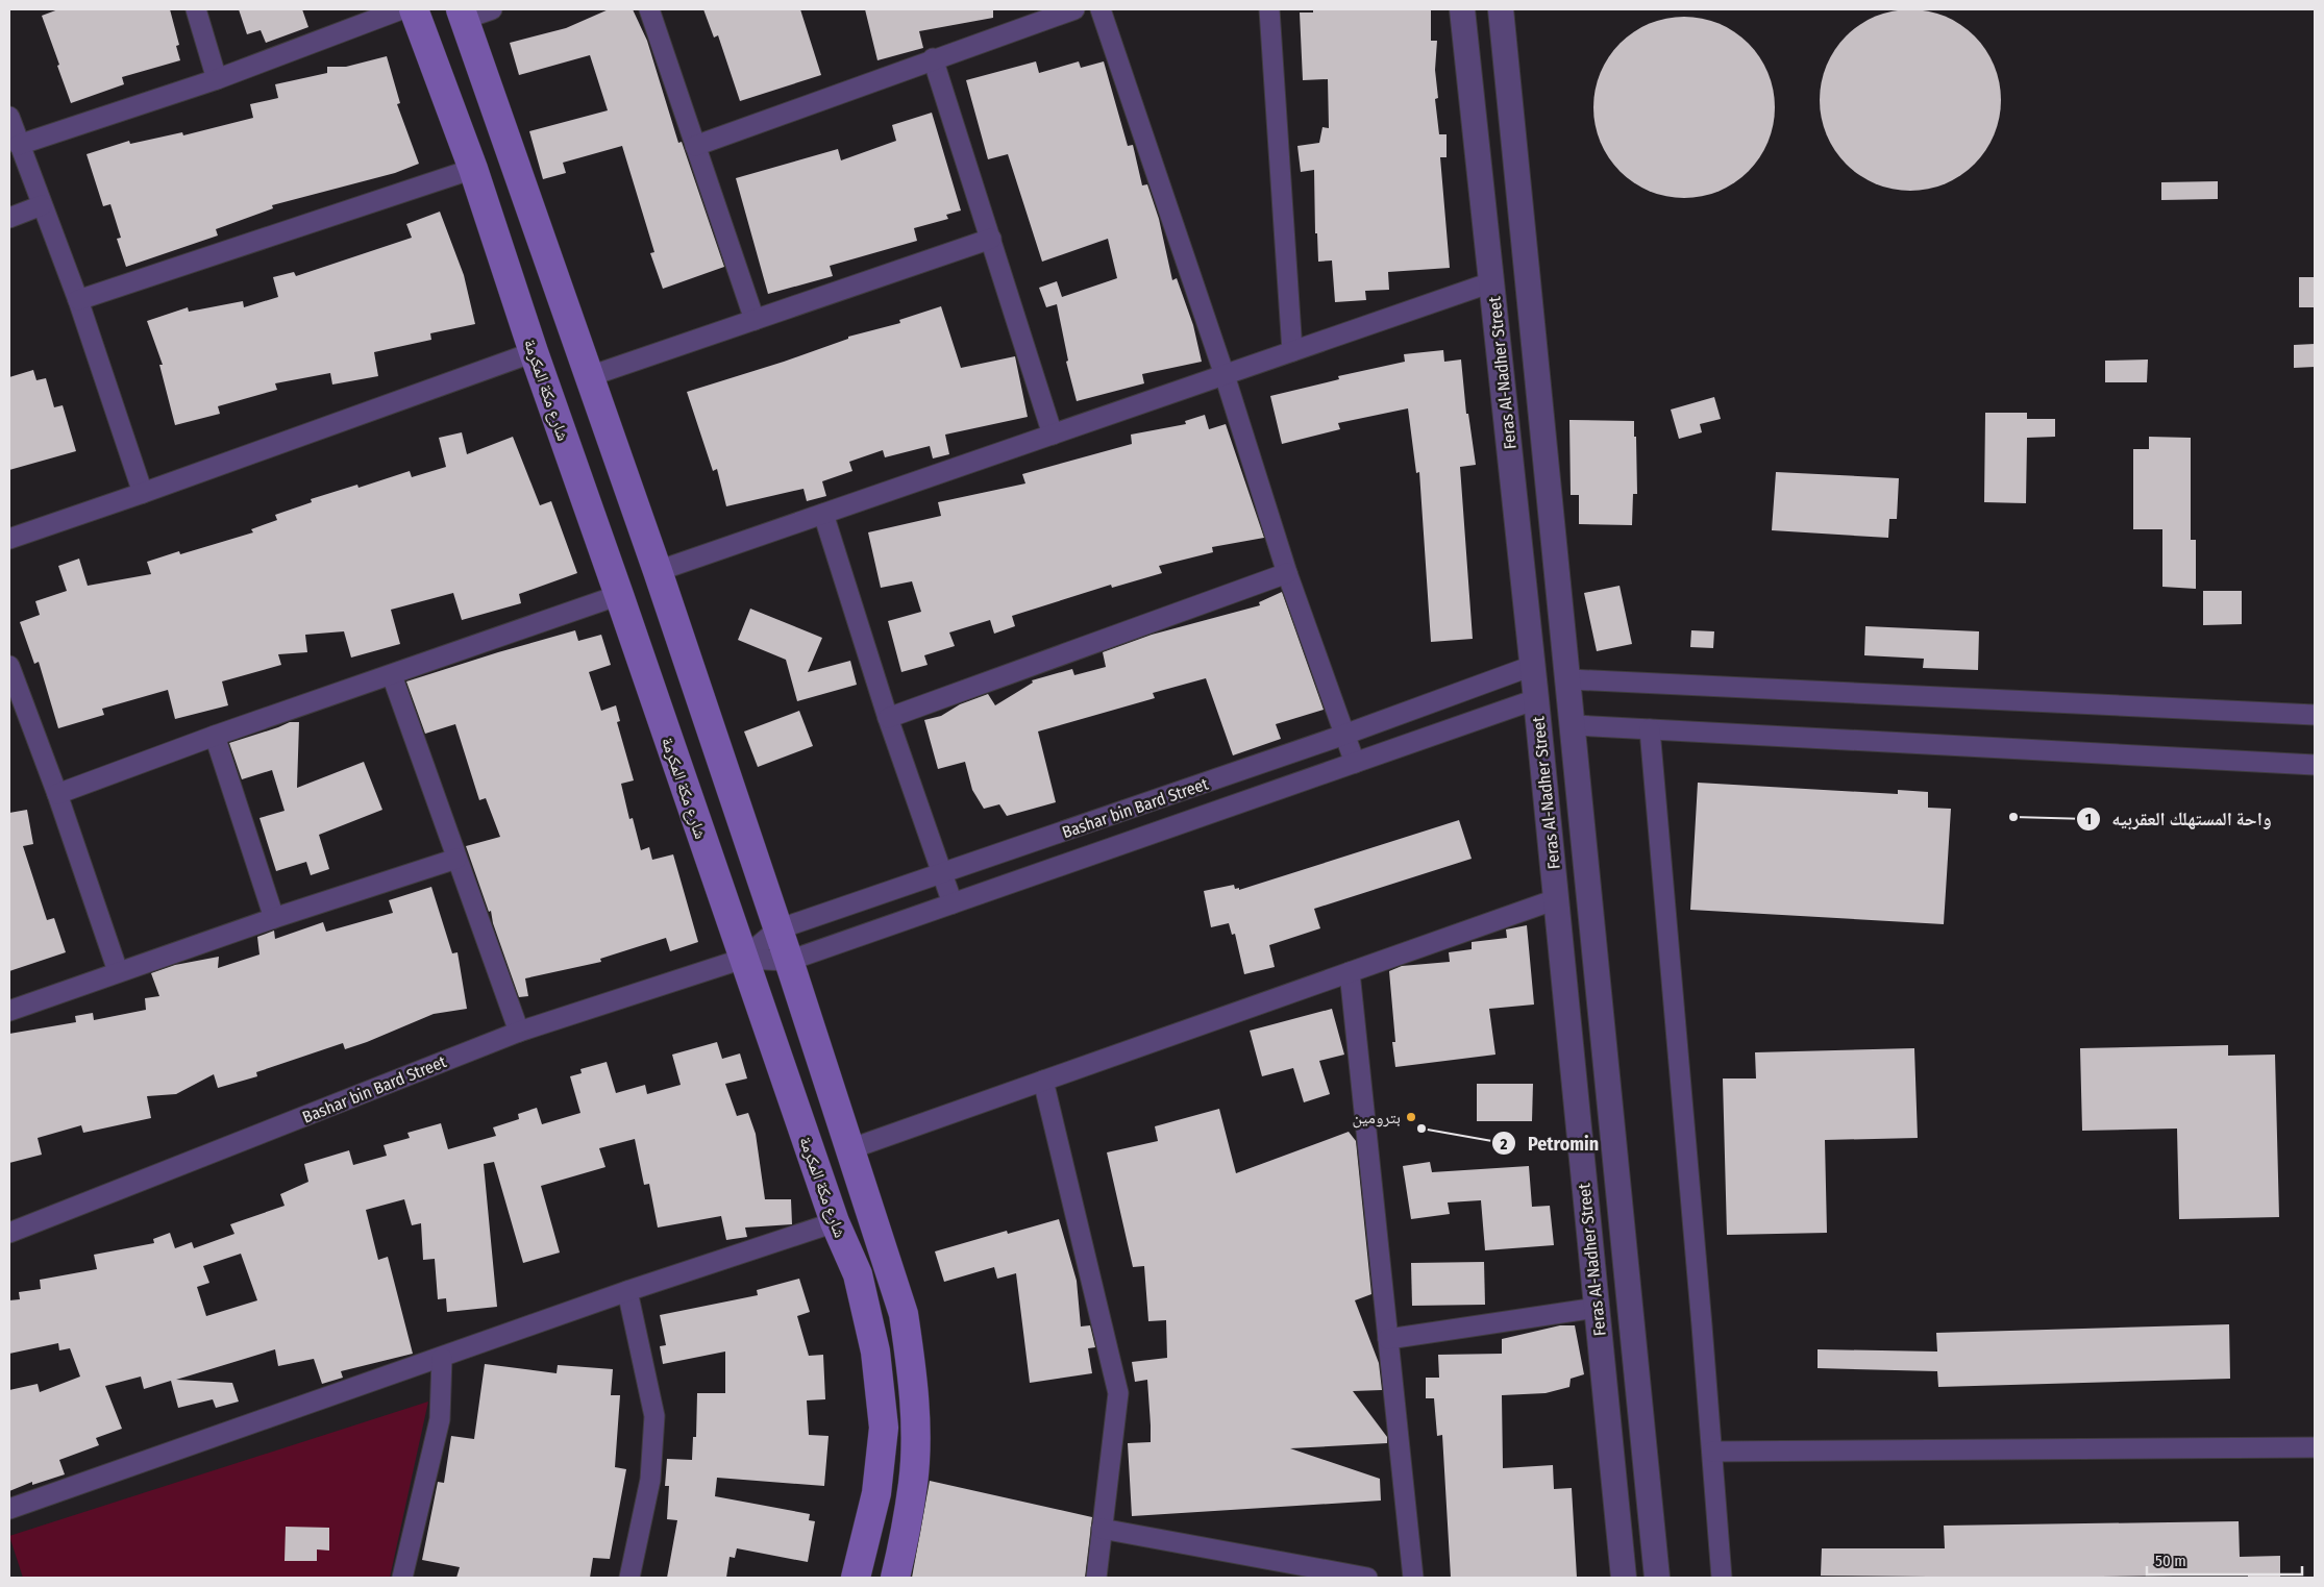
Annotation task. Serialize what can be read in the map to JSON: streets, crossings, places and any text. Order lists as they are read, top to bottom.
{
  "streets": {
    "main road": ["شارع مكة المكرمة"],
    "street": ["Feras Al-Nadher Street", "Bashar bin Bard Street"]
  },
  "crossings": [
    ["Feras Al-Nadher Street", "Bashar bin Bard Street"],
    ["شارع مكة المكرمة", "Bashar bin Bard Street"]
  ],
  "places": ["واحة المستهلك العقربيه", "بترومين", "Petromin"],
  "scale_bar": "50 m"
}
